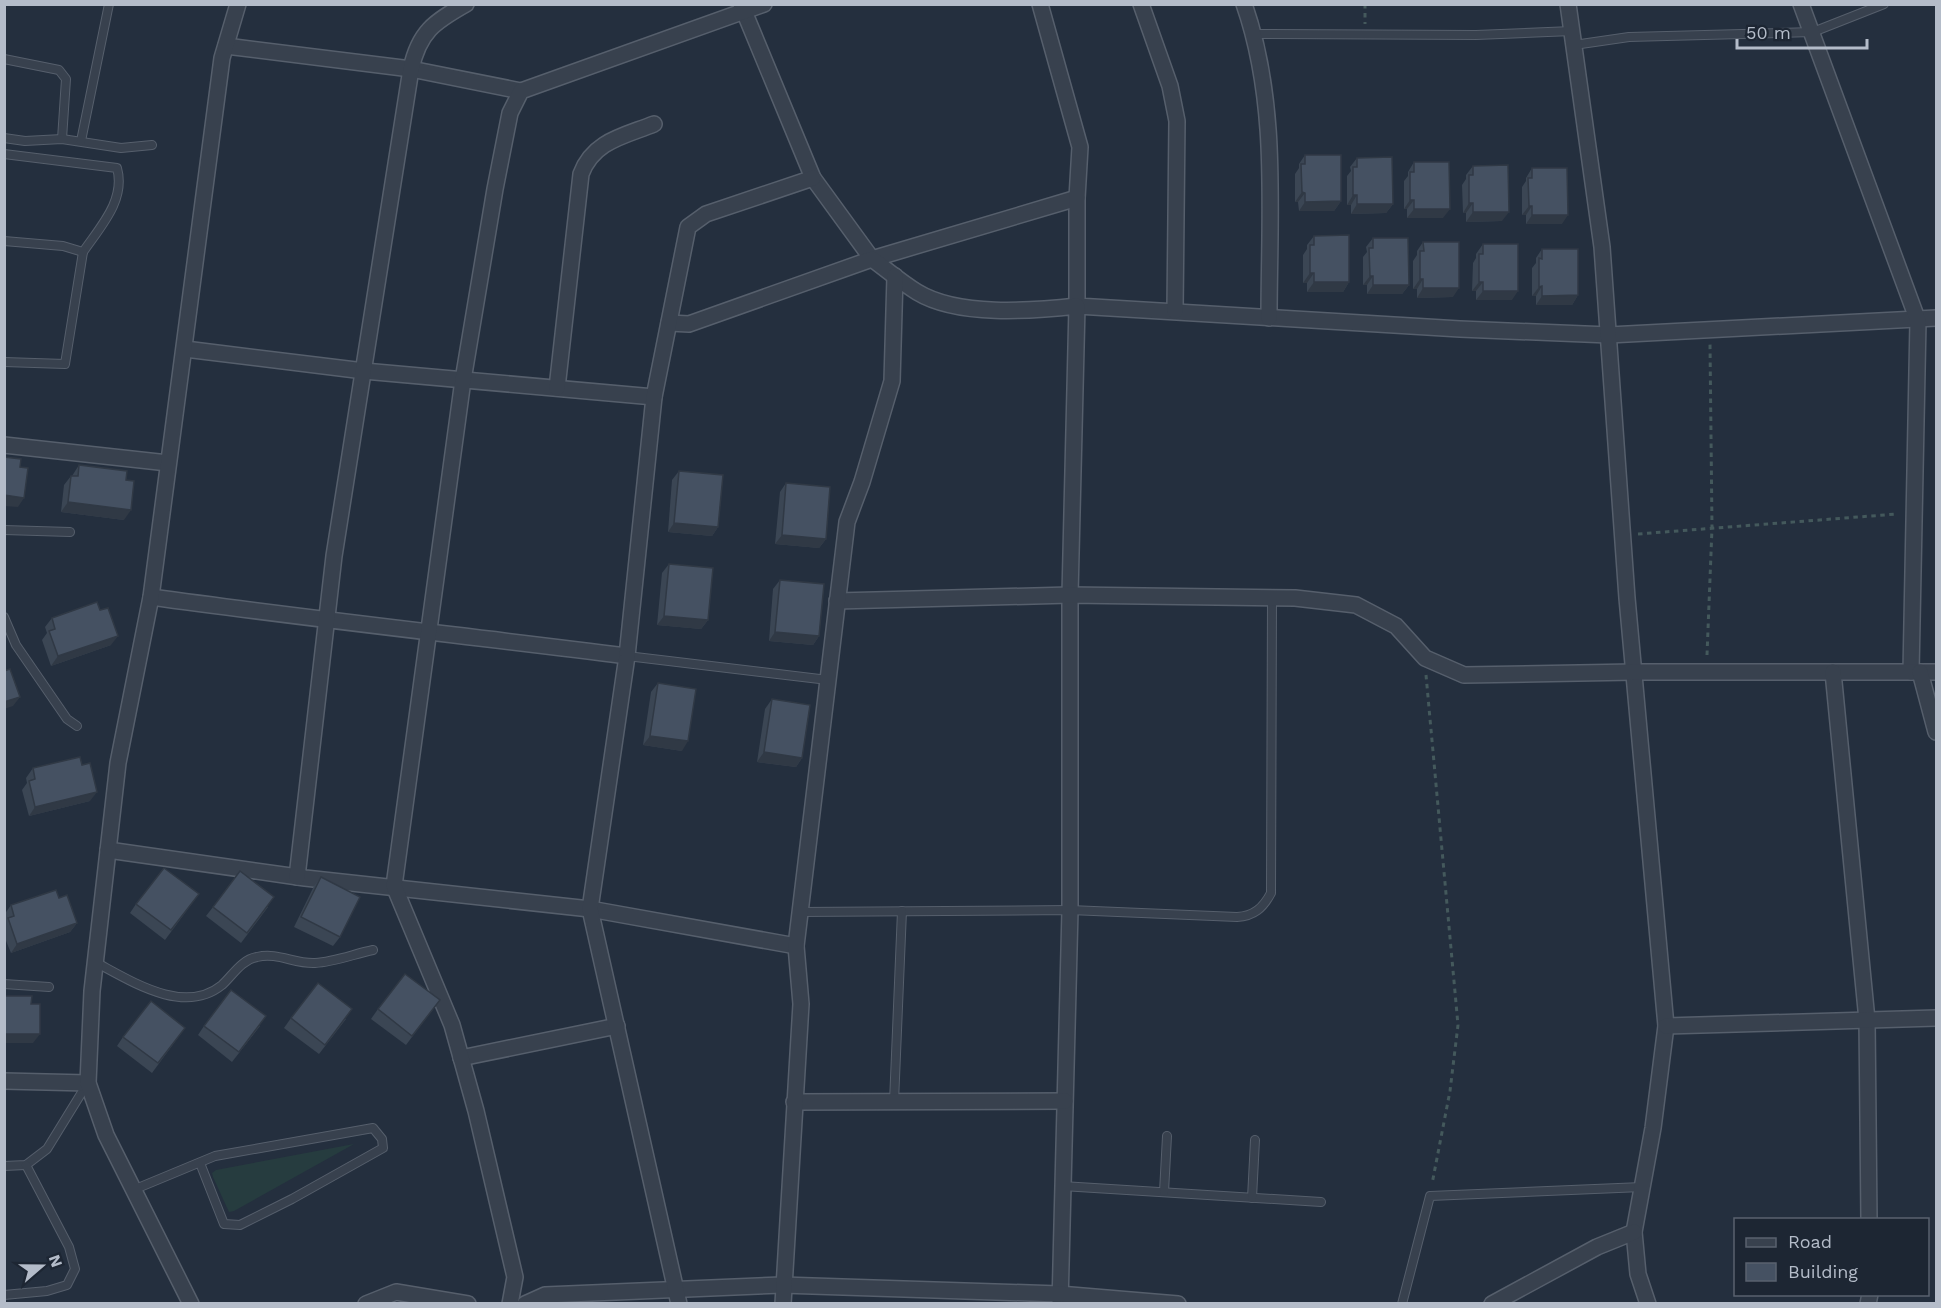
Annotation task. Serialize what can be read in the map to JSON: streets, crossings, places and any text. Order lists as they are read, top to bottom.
{
  "legend": ["Road", "Building"],
  "scale_bar": "50 m",
  "north": "right"
}
